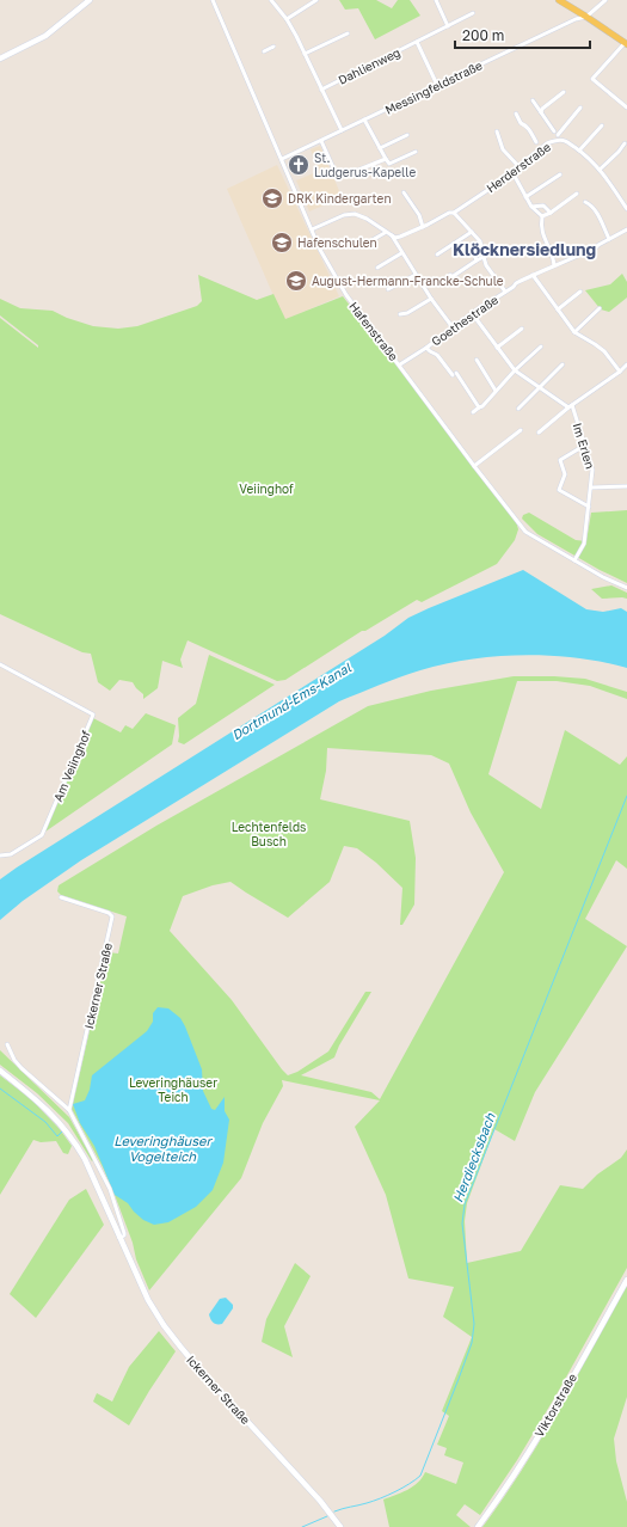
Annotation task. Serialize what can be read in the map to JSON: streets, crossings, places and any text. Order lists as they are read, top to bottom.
{
  "streets": {
    "main road": ["Ickerner Straße", "Viktorstraße"],
    "street": [
      "Dahlienweg",
      "Messingfeldstraße",
      "Herderstraße",
      "Goethestraße",
      "Hafenstraße",
      "Im Erlen",
      "Am Veiinghof"
    ]
  },
  "crossings": [
    ["Messingfeldstraße", "Hafenstraße"],
    ["Goethestraße", "Hafenstraße"],
    ["Hafenstraße", "Im Erlen"]
  ],
  "districts": ["Klöcknersiedlung"],
  "water": ["Dortmund-Ems-Kanal", "Leveringhäuser Vogelteich", "Herdiecksbach"],
  "parks": ["Veiinghof", "Lechtenfelds Busch", "Leveringhäuser Teich"],
  "places": {
    "church": ["St. Ludgerus-Kapelle"],
    "school or university": ["DRK Kindergarten", "Hafenschulen", "August-Hermann-Francke-Schule"]
  },
  "scale_bar": "200 m"
}
